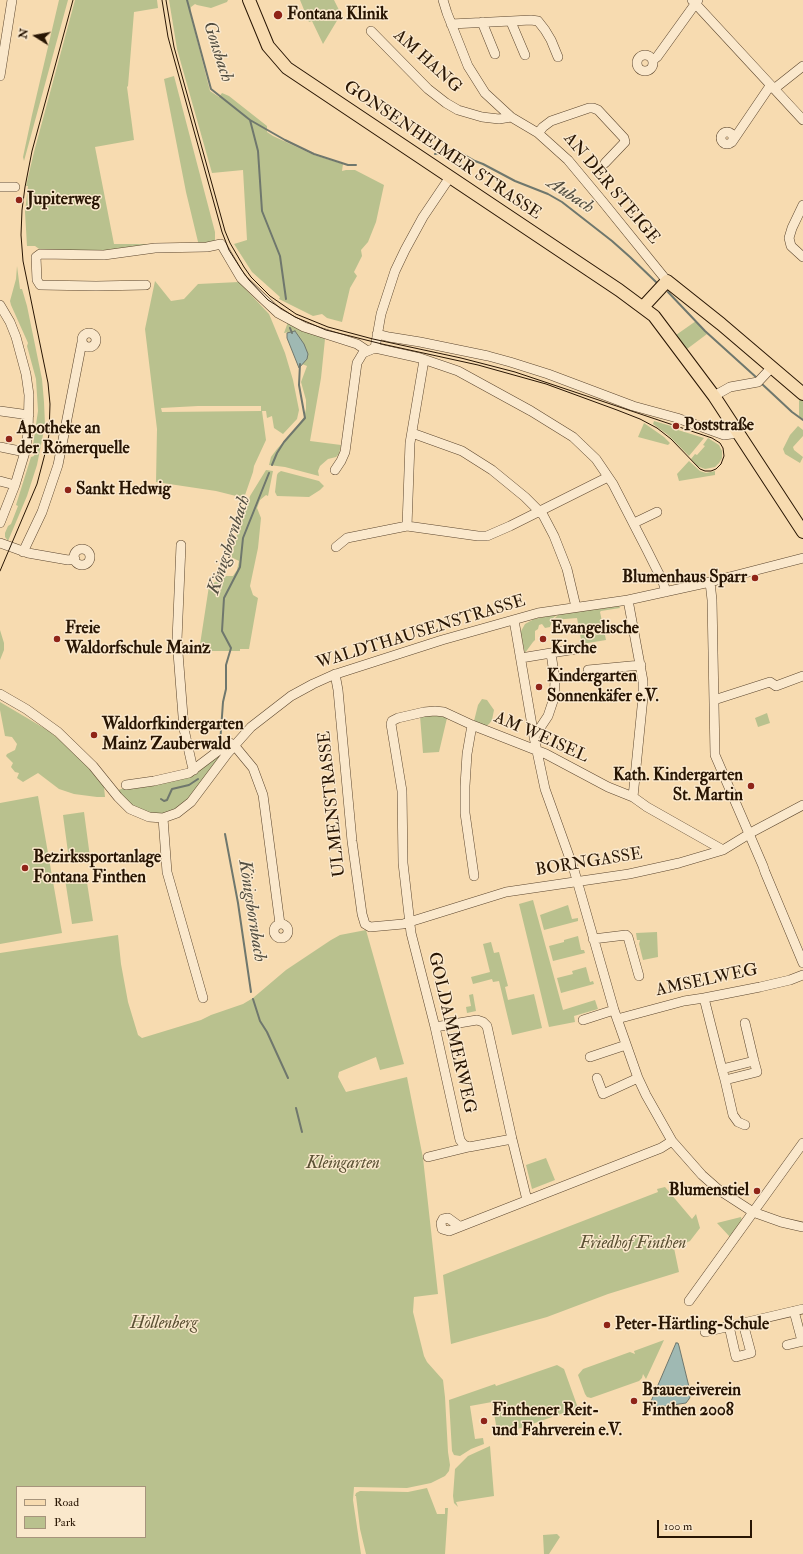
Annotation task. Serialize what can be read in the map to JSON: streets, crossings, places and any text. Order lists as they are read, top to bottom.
{
  "streets": {
    "main road": ["GONSENHEIMER STRASSE"],
    "street": [
      "AM HANG",
      "AN DER STEIGE",
      "WALDTHAUSENSTRASSE",
      "AM WEISEL",
      "ULMENSTRASSE",
      "BORNGASSE",
      "AMSELWEG",
      "GOLDAMMERWEG"
    ]
  },
  "crossings": [
    ["AM HANG", "AN DER STEIGE"],
    ["WALDTHAUSENSTRASSE", "ULMENSTRASSE"],
    ["AM WEISEL", "BORNGASSE"],
    ["AM WEISEL", "GOLDAMMERWEG"],
    ["ULMENSTRASSE", "BORNGASSE"],
    ["BORNGASSE", "GOLDAMMERWEG"]
  ],
  "water": ["Gonsbach", "Aubach", "Königsbornbach"],
  "parks": ["Kleingarten", "Friedhof Finthen", "Höllenberg"],
  "places": [
    "Fontana Klinik",
    "Jupiterweg",
    "Poststraße",
    "Apotheke an der Römerquelle",
    "Sankt Hedwig",
    "Blumenhaus Sparr",
    "Freie Waldorfschule Mainz",
    "Evangelische Kirche",
    "Kindergarten Sonnenkäfer e.V.",
    "Waldorfkindergarten Mainz Zauberwald",
    "Kath. Kindergarten St. Martin",
    "Bezirkssportanlage Fontana Finthen",
    "Blumenstiel",
    "Peter-Härtling-Schule",
    "Brauereiverein Finthen 2008",
    "Finthener Reit- und Fahrverein e.V."
  ],
  "legend": ["Road", "Park"],
  "scale_bar": "100 m",
  "north": "left"
}
